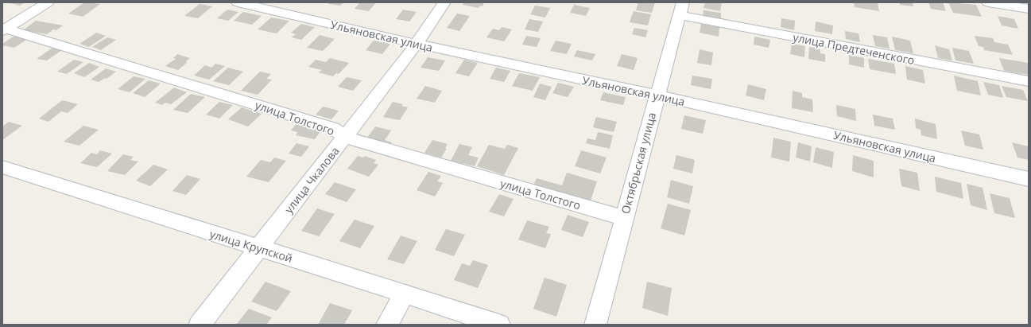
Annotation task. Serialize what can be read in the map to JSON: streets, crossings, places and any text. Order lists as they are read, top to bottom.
{
  "streets": {
    "street": [
      "Ульяновская улица",
      "улица Предтеченского",
      "улица Толстого",
      "Октябрьская улица",
      "улица Чкалова",
      "улица Крупской"
    ]
  },
  "crossings": [
    ["Ульяновская улица", "Октябрьская улица"],
    ["Ульяновская улица", "улица Чкалова"],
    ["улица Предтеченского", "Октябрьская улица"],
    ["улица Толстого", "Октябрьская улица"],
    ["улица Толстого", "улица Чкалова"],
    ["улица Чкалова", "улица Крупской"]
  ]
}
